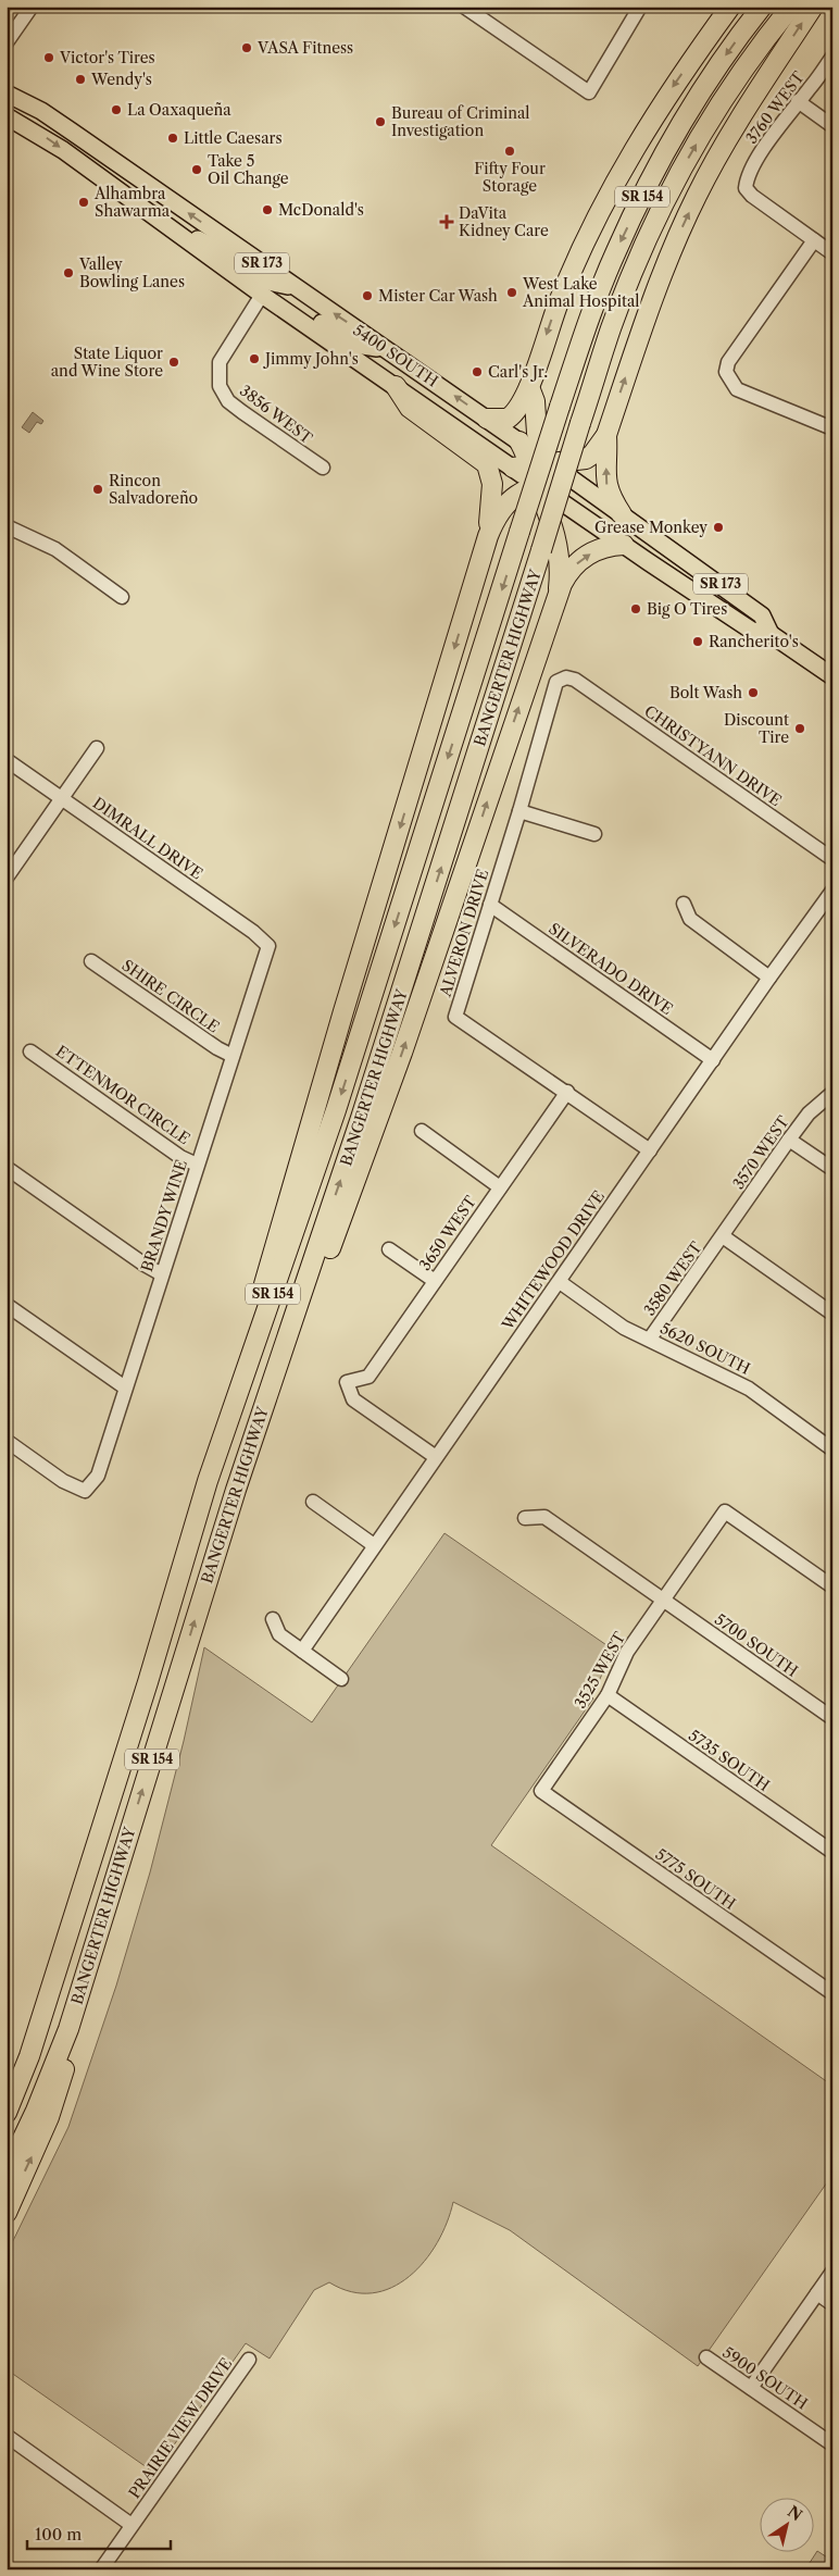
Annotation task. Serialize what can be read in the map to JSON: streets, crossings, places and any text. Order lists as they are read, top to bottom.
{
  "streets": {
    "highway": ["SR 154", "BANGERTER HIGHWAY"],
    "main road": ["SR 173", "5400 SOUTH"],
    "street": [
      "3760 WEST",
      "3856 WEST",
      "CHRISTYANN DRIVE",
      "DIMRALL DRIVE",
      "ALVERON DRIVE",
      "SILVERADO DRIVE",
      "SHIRE CIRCLE",
      "ETTENMOR CIRCLE",
      "3570 WEST",
      "BRANDY WINE",
      "3650 WEST",
      "WHITEWOOD DRIVE",
      "3580 WEST",
      "5620 SOUTH",
      "5700 SOUTH",
      "3525 WEST",
      "5735 SOUTH",
      "5775 SOUTH",
      "5900 SOUTH",
      "PRAIRIE VIEW DRIVE"
    ]
  },
  "crossings": [
    ["5400 SOUTH", "3856 WEST"],
    ["CHRISTYANN DRIVE", "ALVERON DRIVE"],
    ["DIMRALL DRIVE", "BRANDY WINE"],
    ["ALVERON DRIVE", "SILVERADO DRIVE"],
    ["ALVERON DRIVE", "3650 WEST"],
    ["ALVERON DRIVE", "WHITEWOOD DRIVE"],
    ["SILVERADO DRIVE", "WHITEWOOD DRIVE"],
    ["SHIRE CIRCLE", "BRANDY WINE"],
    ["ETTENMOR CIRCLE", "BRANDY WINE"],
    ["3570 WEST", "3580 WEST"],
    ["3650 WEST", "WHITEWOOD DRIVE"],
    ["WHITEWOOD DRIVE", "5620 SOUTH"],
    ["3580 WEST", "5620 SOUTH"],
    ["5700 SOUTH", "3525 WEST"],
    ["3525 WEST", "5735 SOUTH"],
    ["3525 WEST", "5775 SOUTH"]
  ],
  "places": {
    "other": [
      "VASA Fitness",
      "Victor's Tires",
      "Wendy's",
      "La Oaxaqueña",
      "Bureau of Criminal Investigation",
      "Little Caesars",
      "Fifty Four Storage",
      "Take 5 Oil Change",
      "Alhambra Shawarma",
      "McDonald's",
      "Valley Bowling Lanes",
      "West Lake Animal Hospital",
      "Mister Car Wash",
      "Jimmy John's",
      "State Liquor and Wine Store",
      "Carl's Jr.",
      "Rincon Salvadoreño",
      "Grease Monkey",
      "Big O Tires",
      "Rancherito's",
      "Bolt Wash",
      "Discount Tire"
    ],
    "health": ["DaVita Kidney Care"]
  },
  "scale_bar": "100 m",
  "north": "top right"
}
